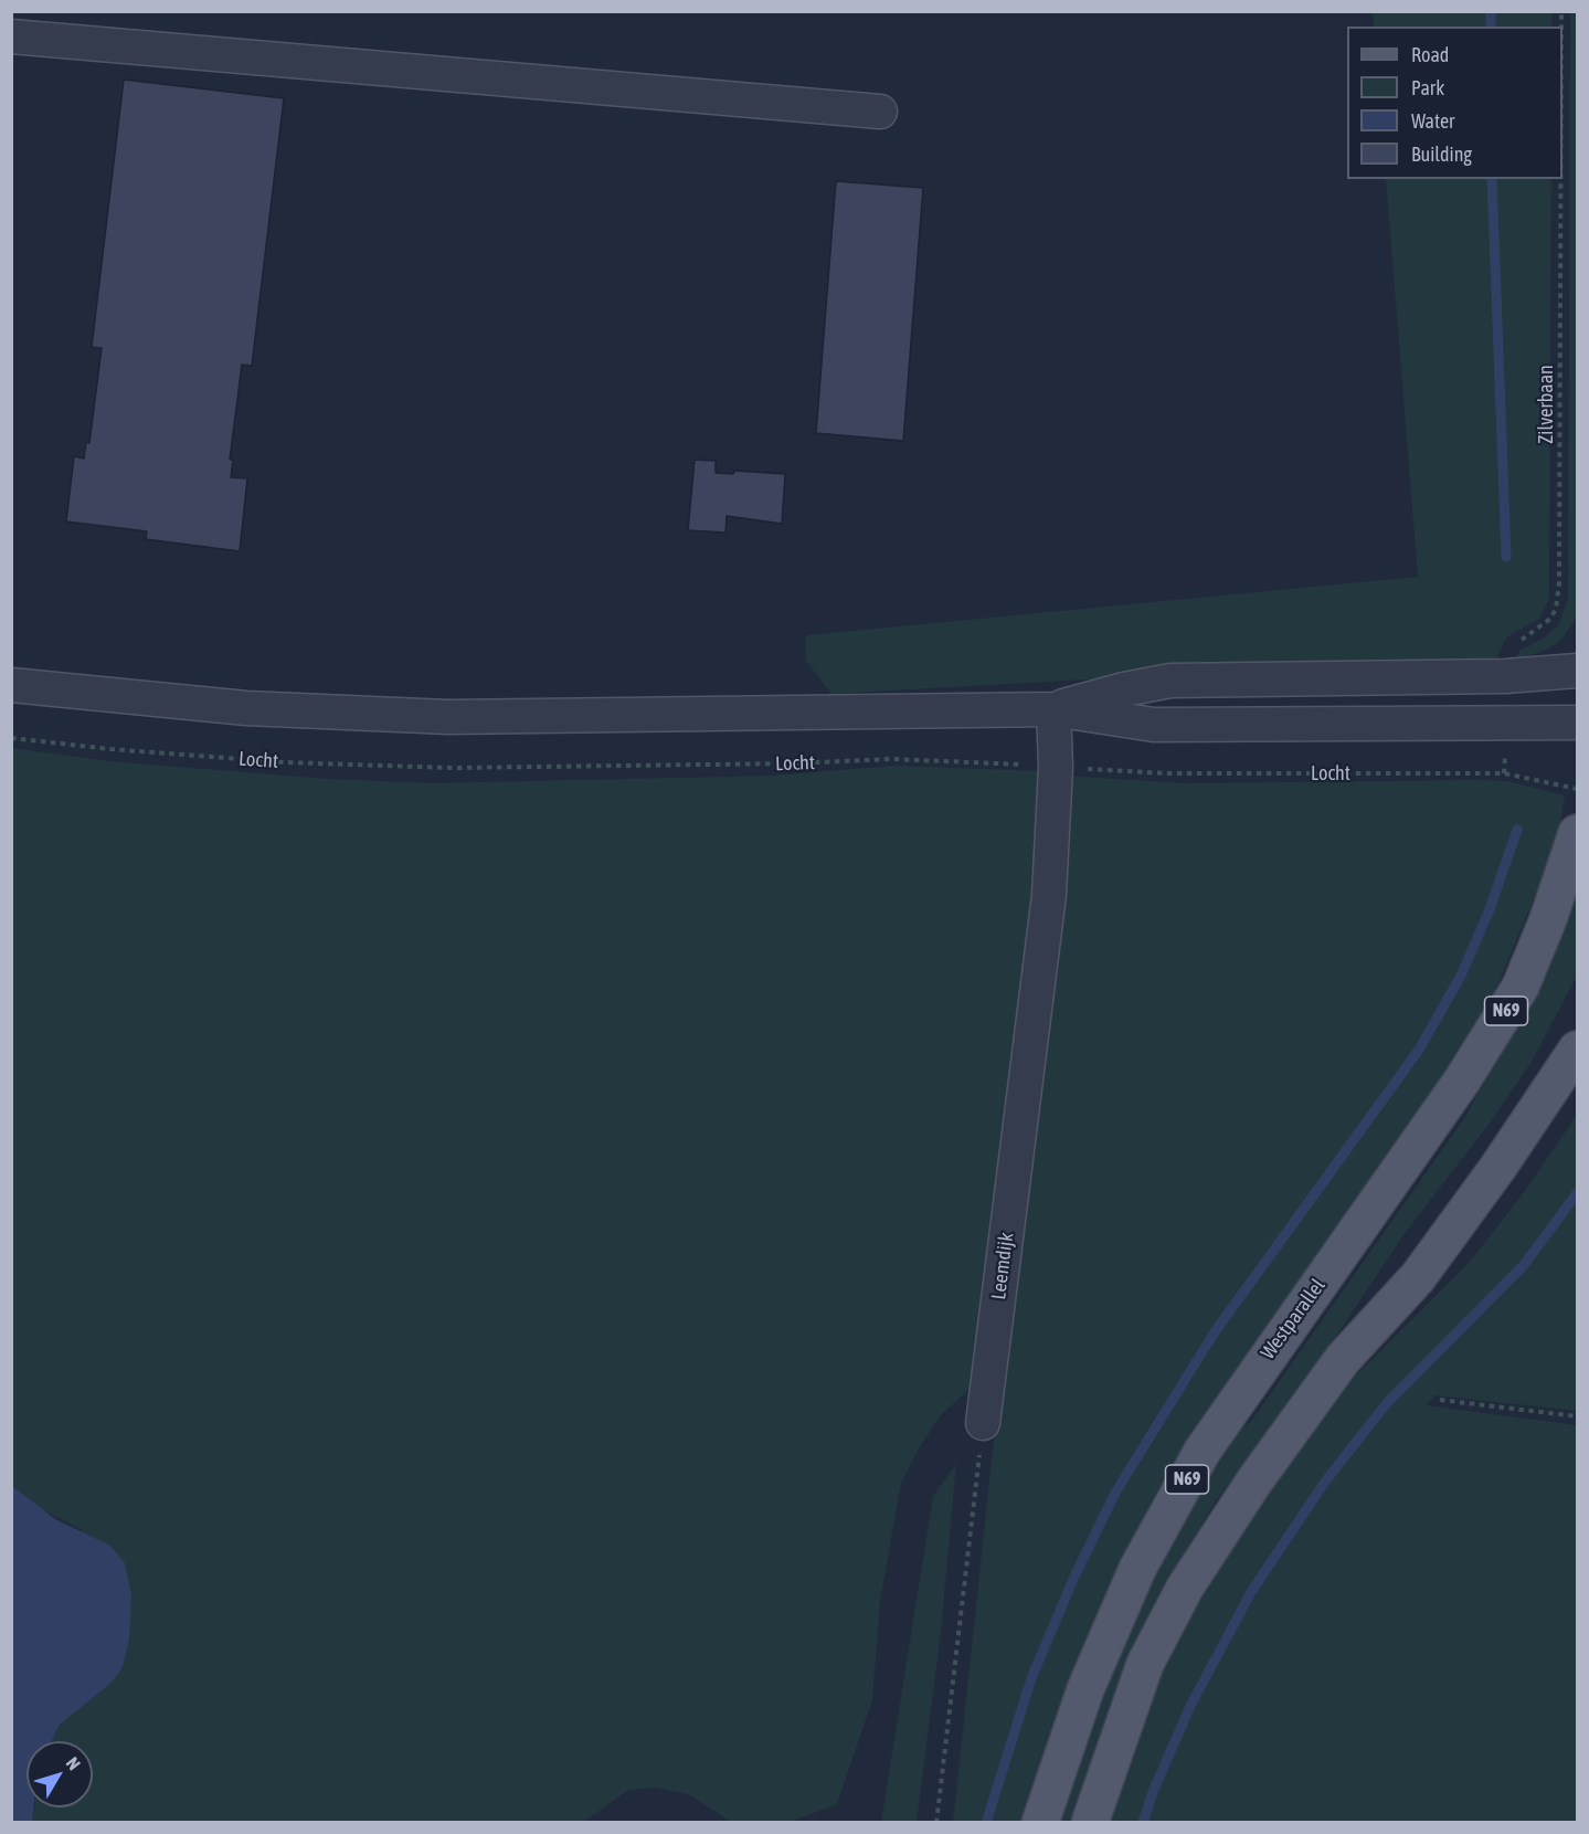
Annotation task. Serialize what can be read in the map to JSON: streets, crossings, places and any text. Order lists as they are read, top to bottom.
{
  "streets": {
    "main road": ["N69", "Westparallel"],
    "street": ["Leemdijk"],
    "path": ["Zilverbaan", "Locht"]
  },
  "crossings": [
    ["Locht", "Leemdijk"]
  ],
  "legend": [
    "Road",
    "Park",
    "Water",
    "Building"
  ],
  "north": "top right"
}
